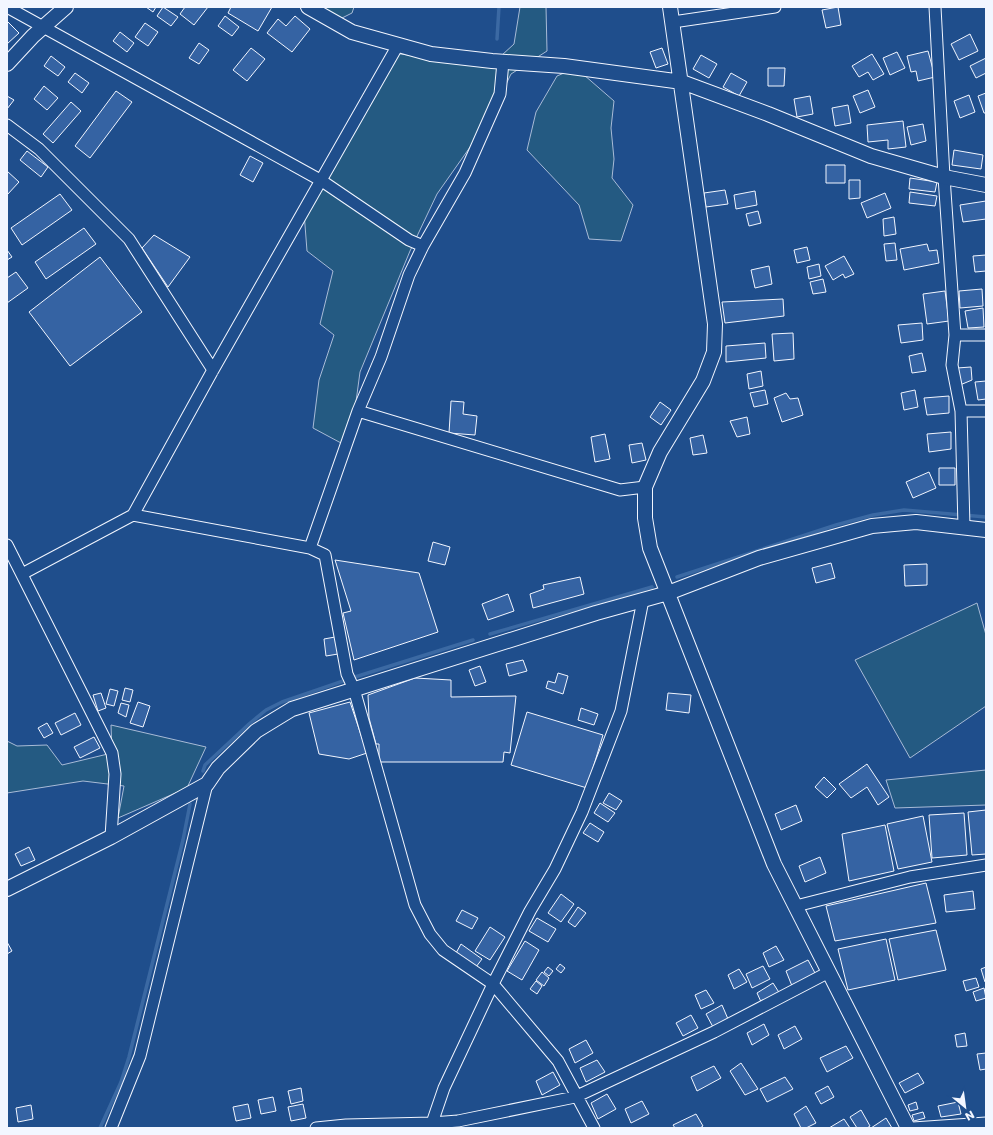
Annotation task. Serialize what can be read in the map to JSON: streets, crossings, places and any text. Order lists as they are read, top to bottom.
{
  "north": "bottom right"
}
